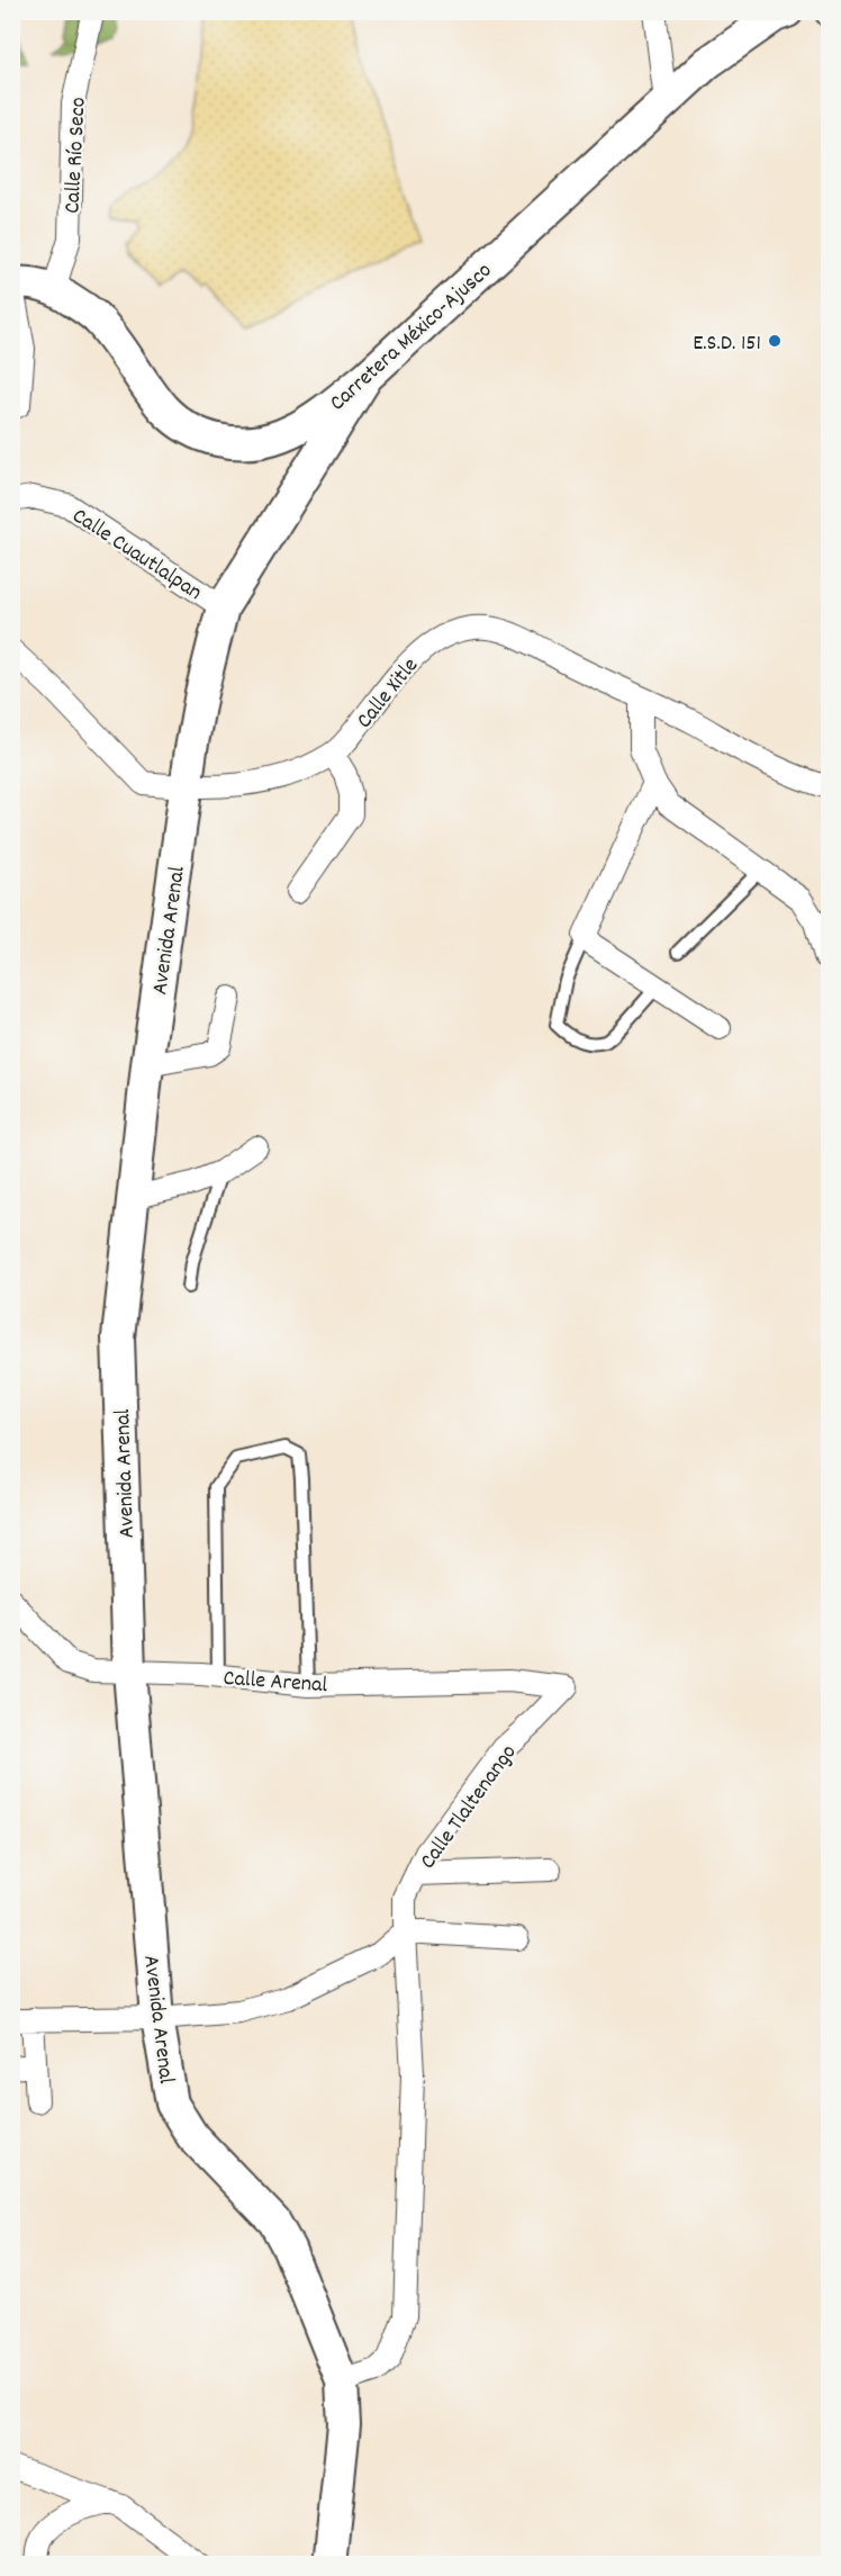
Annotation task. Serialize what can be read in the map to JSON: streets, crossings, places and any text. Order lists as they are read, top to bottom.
{
  "streets": {
    "street": [
      "Calle Río Seco",
      "Carretera México-Ajusco",
      "Calle Cuautlalpan",
      "Calle Xitle",
      "Avenida Arenal",
      "Calle Arenal",
      "Calle Tlaltenango"
    ]
  },
  "crossings": [
    ["Calle Río Seco", "Carretera México-Ajusco"],
    ["Carretera México-Ajusco", "Avenida Arenal"],
    ["Calle Cuautlalpan", "Avenida Arenal"],
    ["Calle Xitle", "Avenida Arenal"],
    ["Avenida Arenal", "Calle Arenal"],
    ["Avenida Arenal", "Calle Tlaltenango"],
    ["Calle Arenal", "Calle Tlaltenango"]
  ],
  "places": ["E.S.D. 151"]
}
